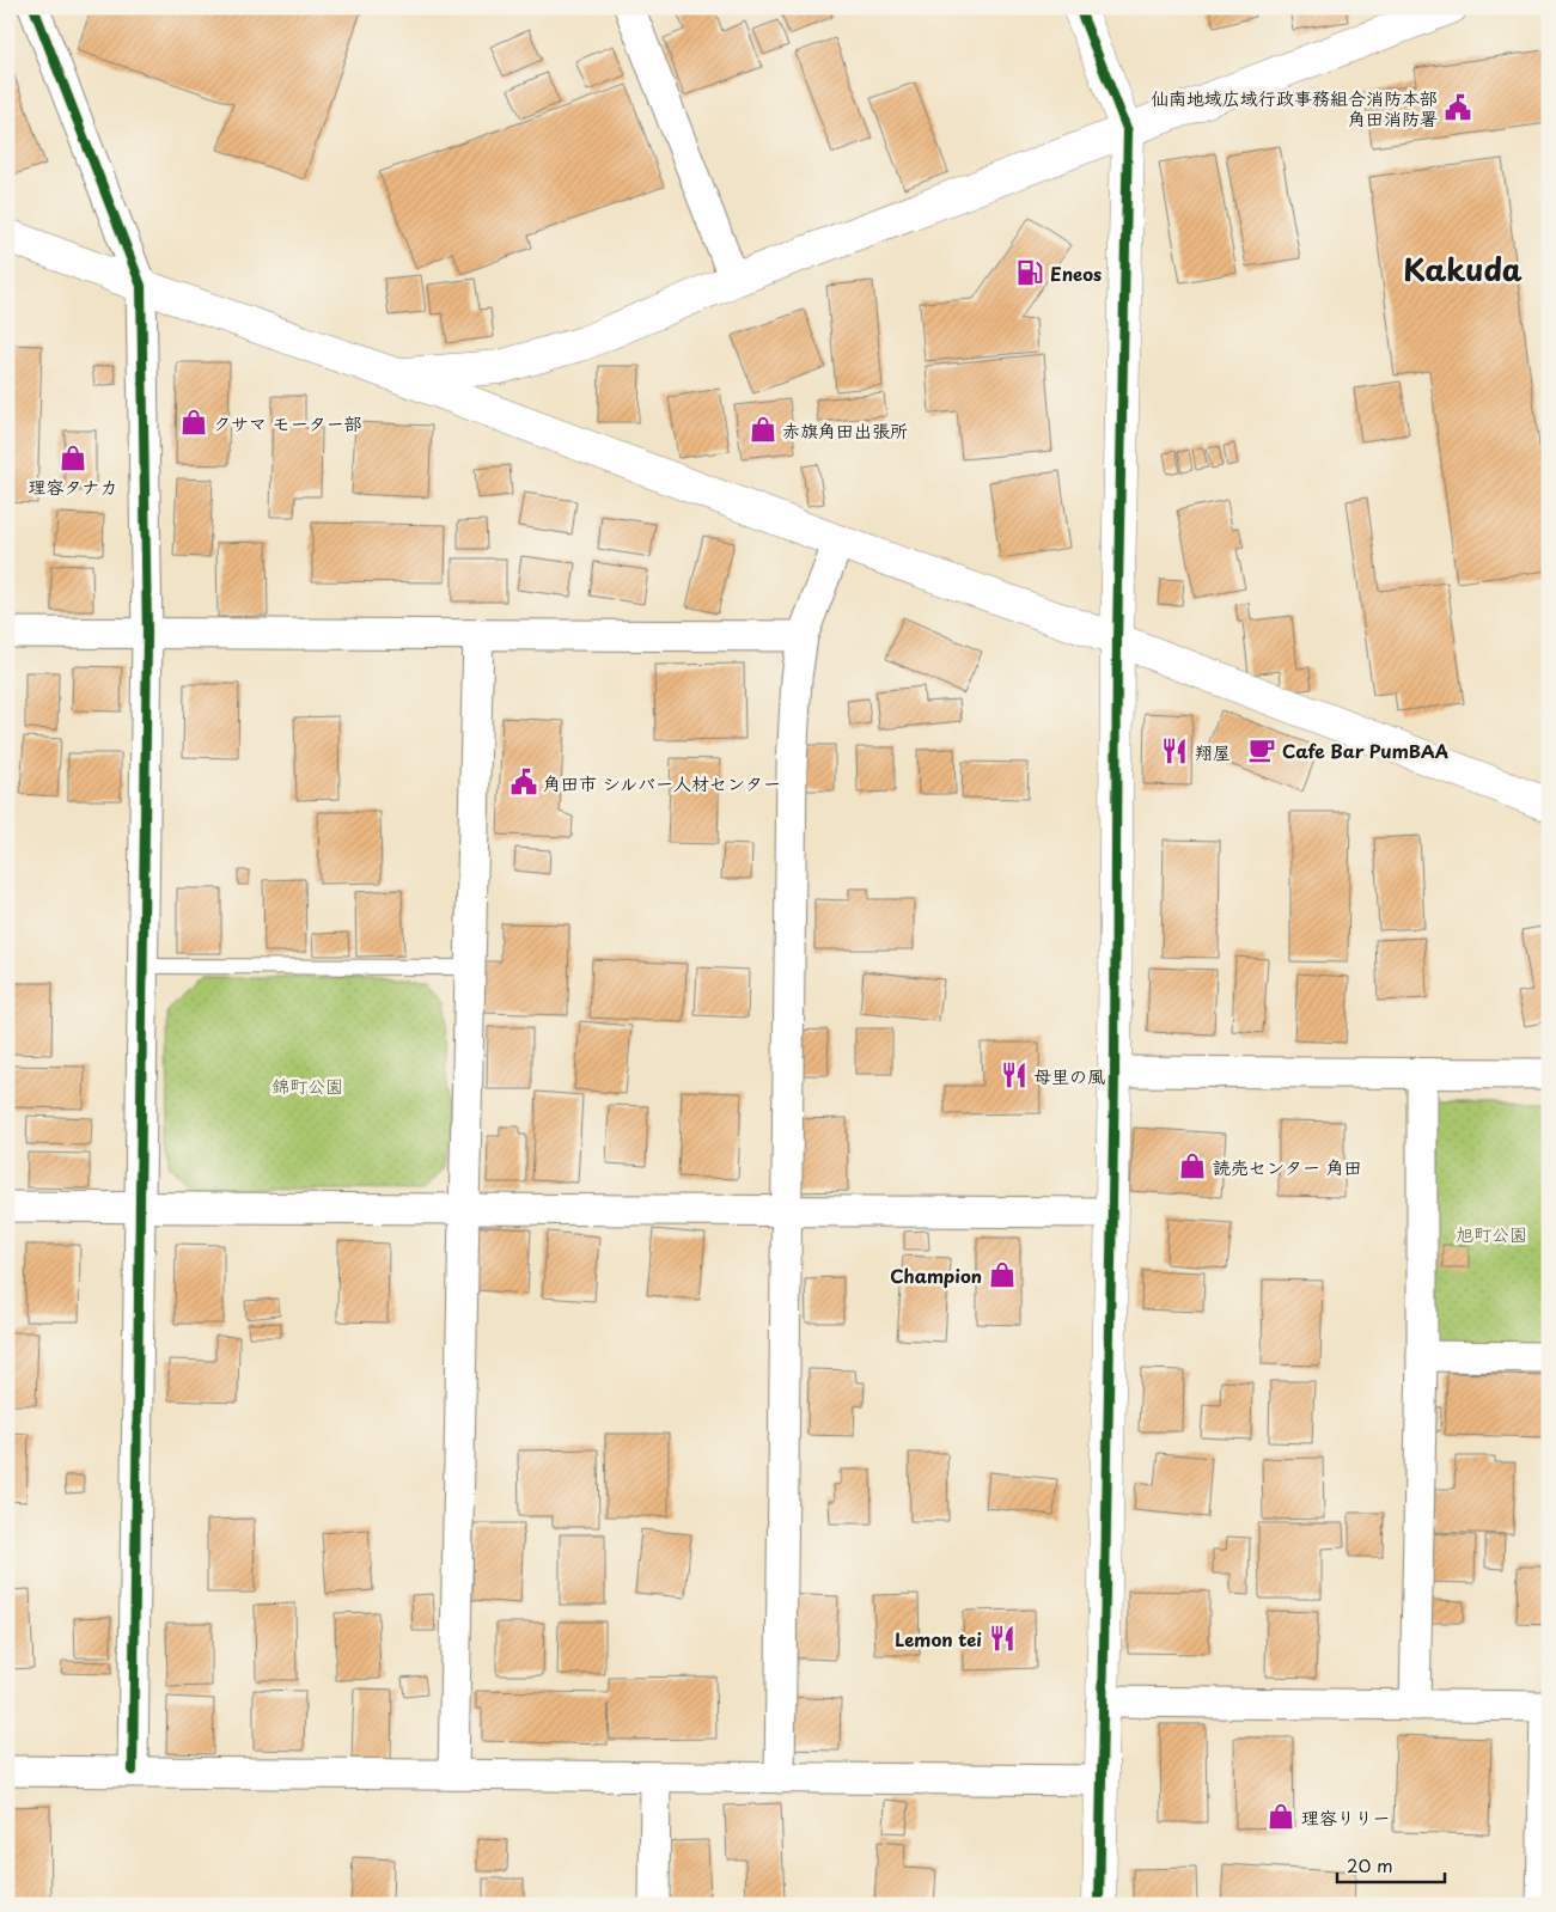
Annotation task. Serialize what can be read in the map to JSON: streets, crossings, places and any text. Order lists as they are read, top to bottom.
{
  "districts": ["Kakuda"],
  "parks": ["錦町公園", "旭町公園"],
  "places": {
    "public building": ["仙南地域広域行政事務組合消防本部 角田消防署", "角田市 シルバー人材センター"],
    "fuel station": ["Eneos"],
    "shop": [
      "クサマ モーター部",
      "赤旗角田出張所",
      "理容タナカ",
      "読売センター 角田",
      "Champion",
      "理容りりー"
    ],
    "cafe": ["Cafe Bar PumBAA"],
    "restaurant": ["翔屋", "母里の風", "Lemon tei"]
  },
  "scale_bar": "20 m"
}
